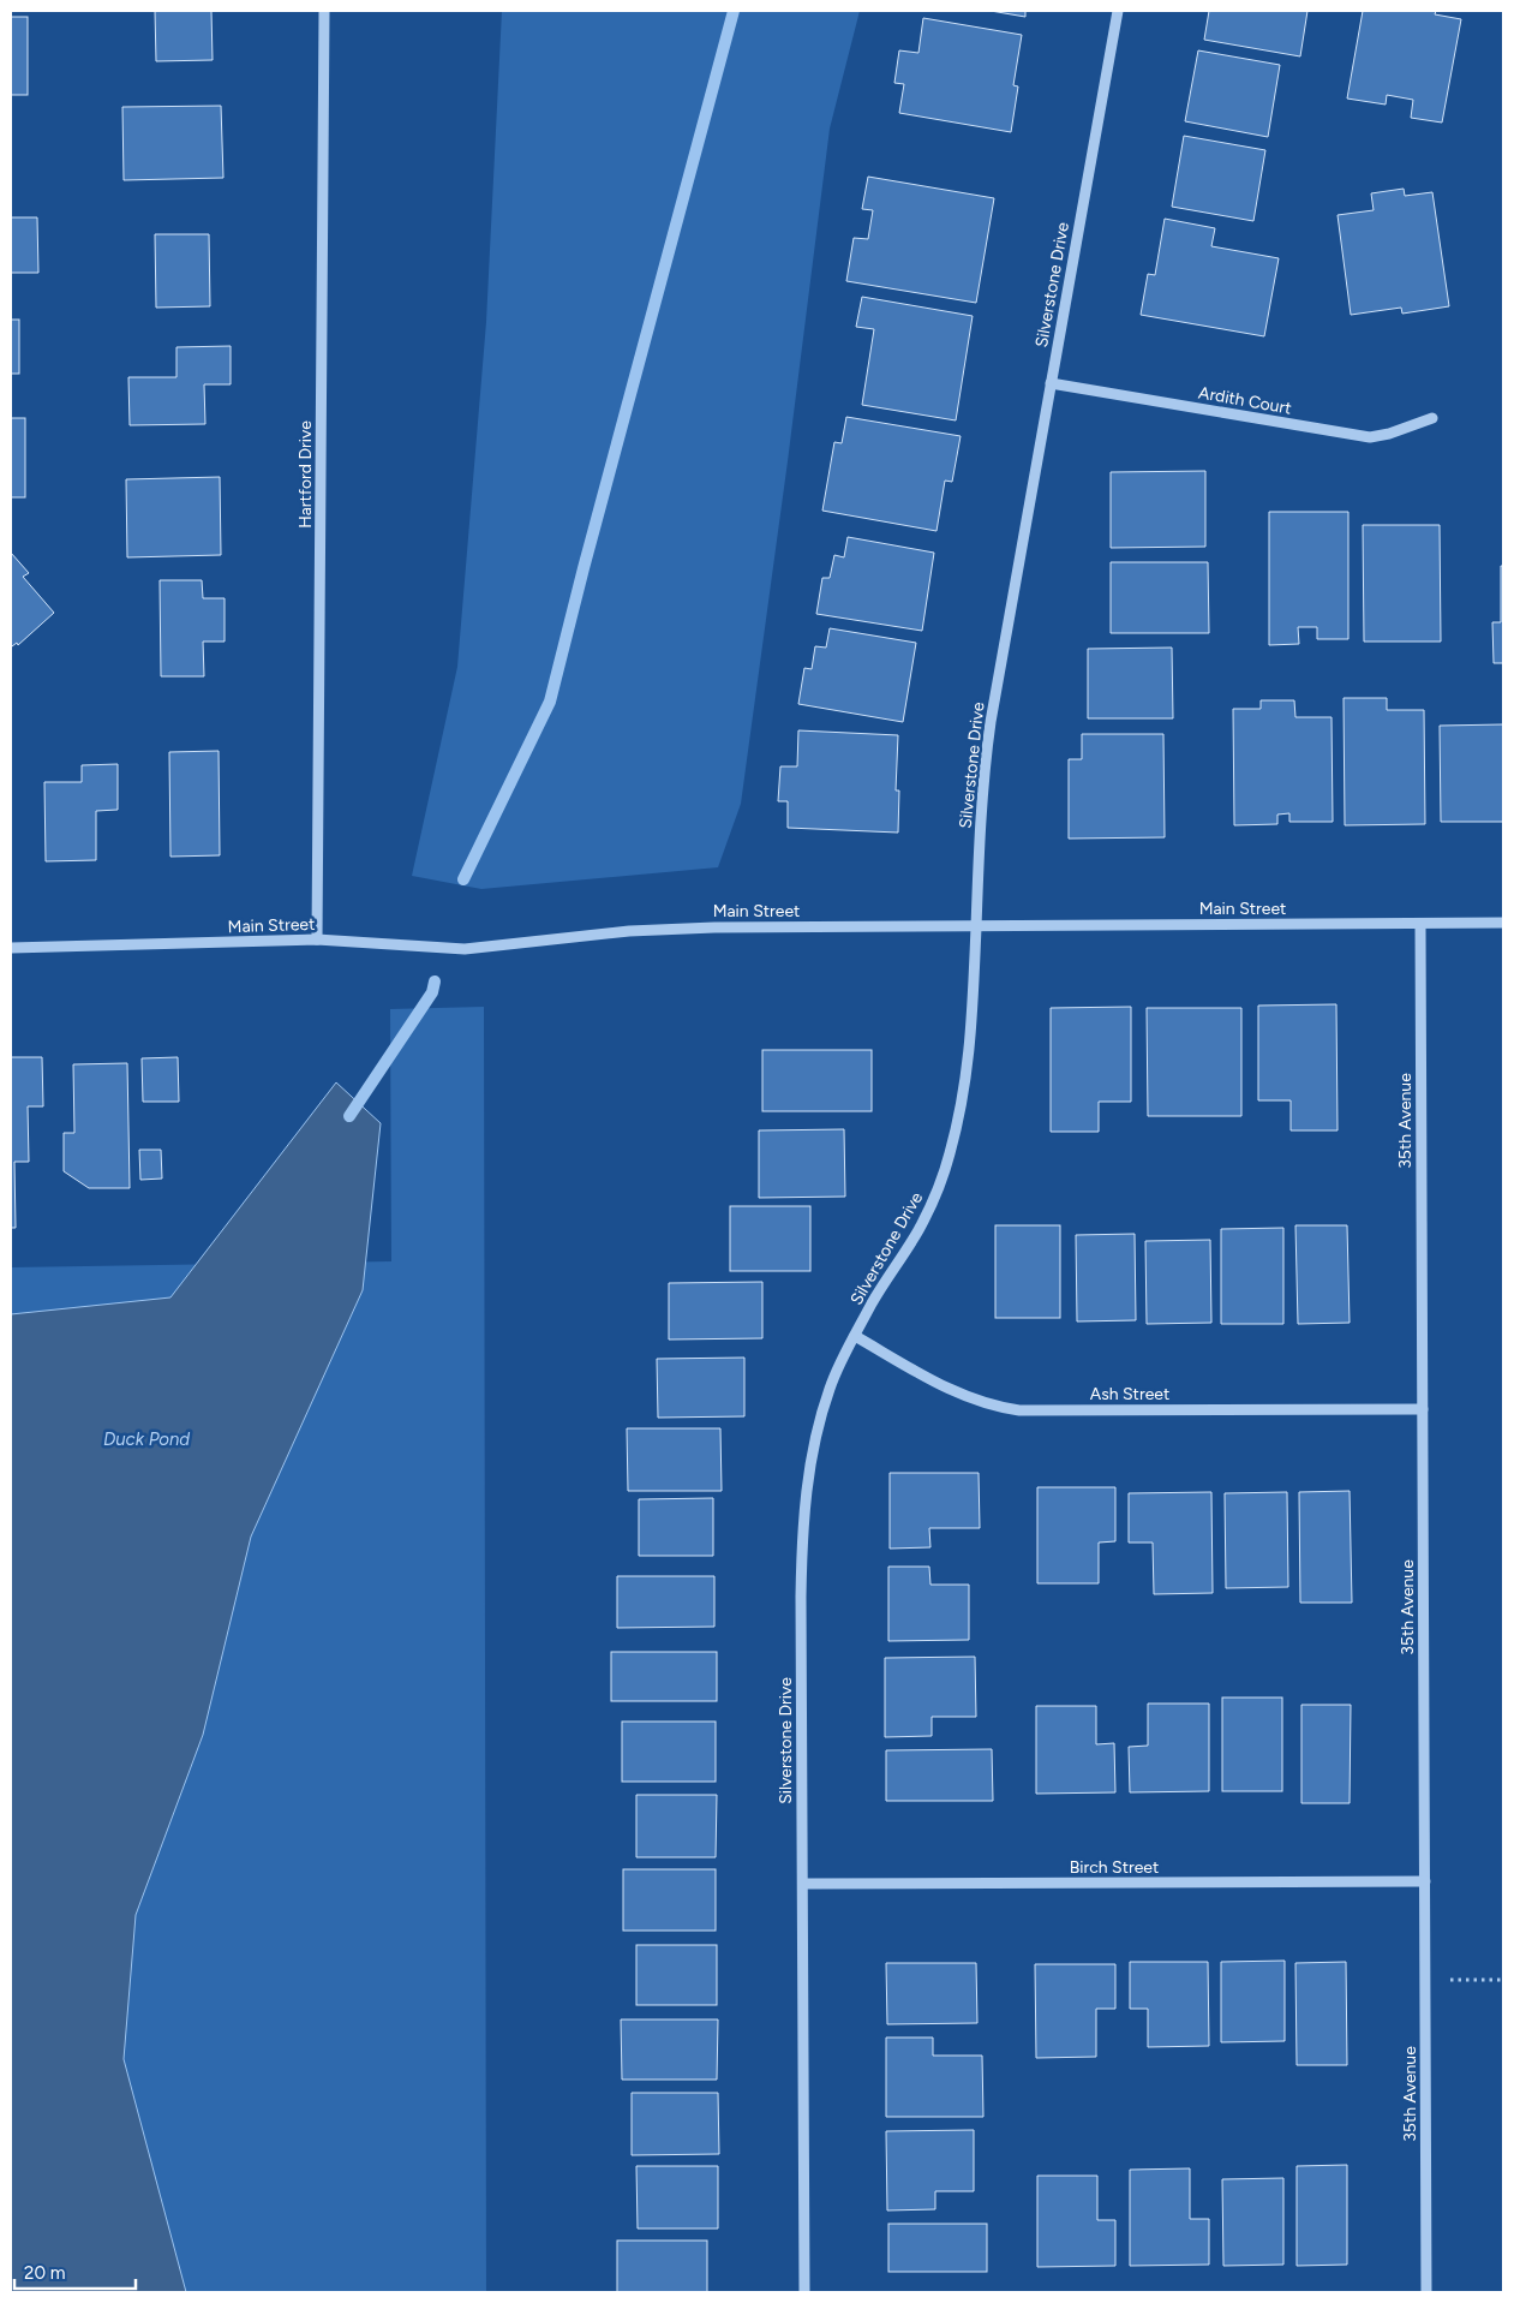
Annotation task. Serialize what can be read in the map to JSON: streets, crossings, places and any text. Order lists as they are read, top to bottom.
{
  "streets": {
    "street": [
      "Silverstone Drive",
      "Ardith Court",
      "Hartford Drive",
      "Main Street",
      "35th Avenue",
      "Ash Street",
      "Birch Street"
    ]
  },
  "crossings": [
    ["Silverstone Drive", "Ardith Court"],
    ["Silverstone Drive", "Main Street"],
    ["Silverstone Drive", "Ash Street"],
    ["Silverstone Drive", "Birch Street"],
    ["Hartford Drive", "Main Street"],
    ["Main Street", "35th Avenue"],
    ["35th Avenue", "Ash Street"],
    ["35th Avenue", "Birch Street"]
  ],
  "water": ["Duck Pond"],
  "scale_bar": "20 m"
}
